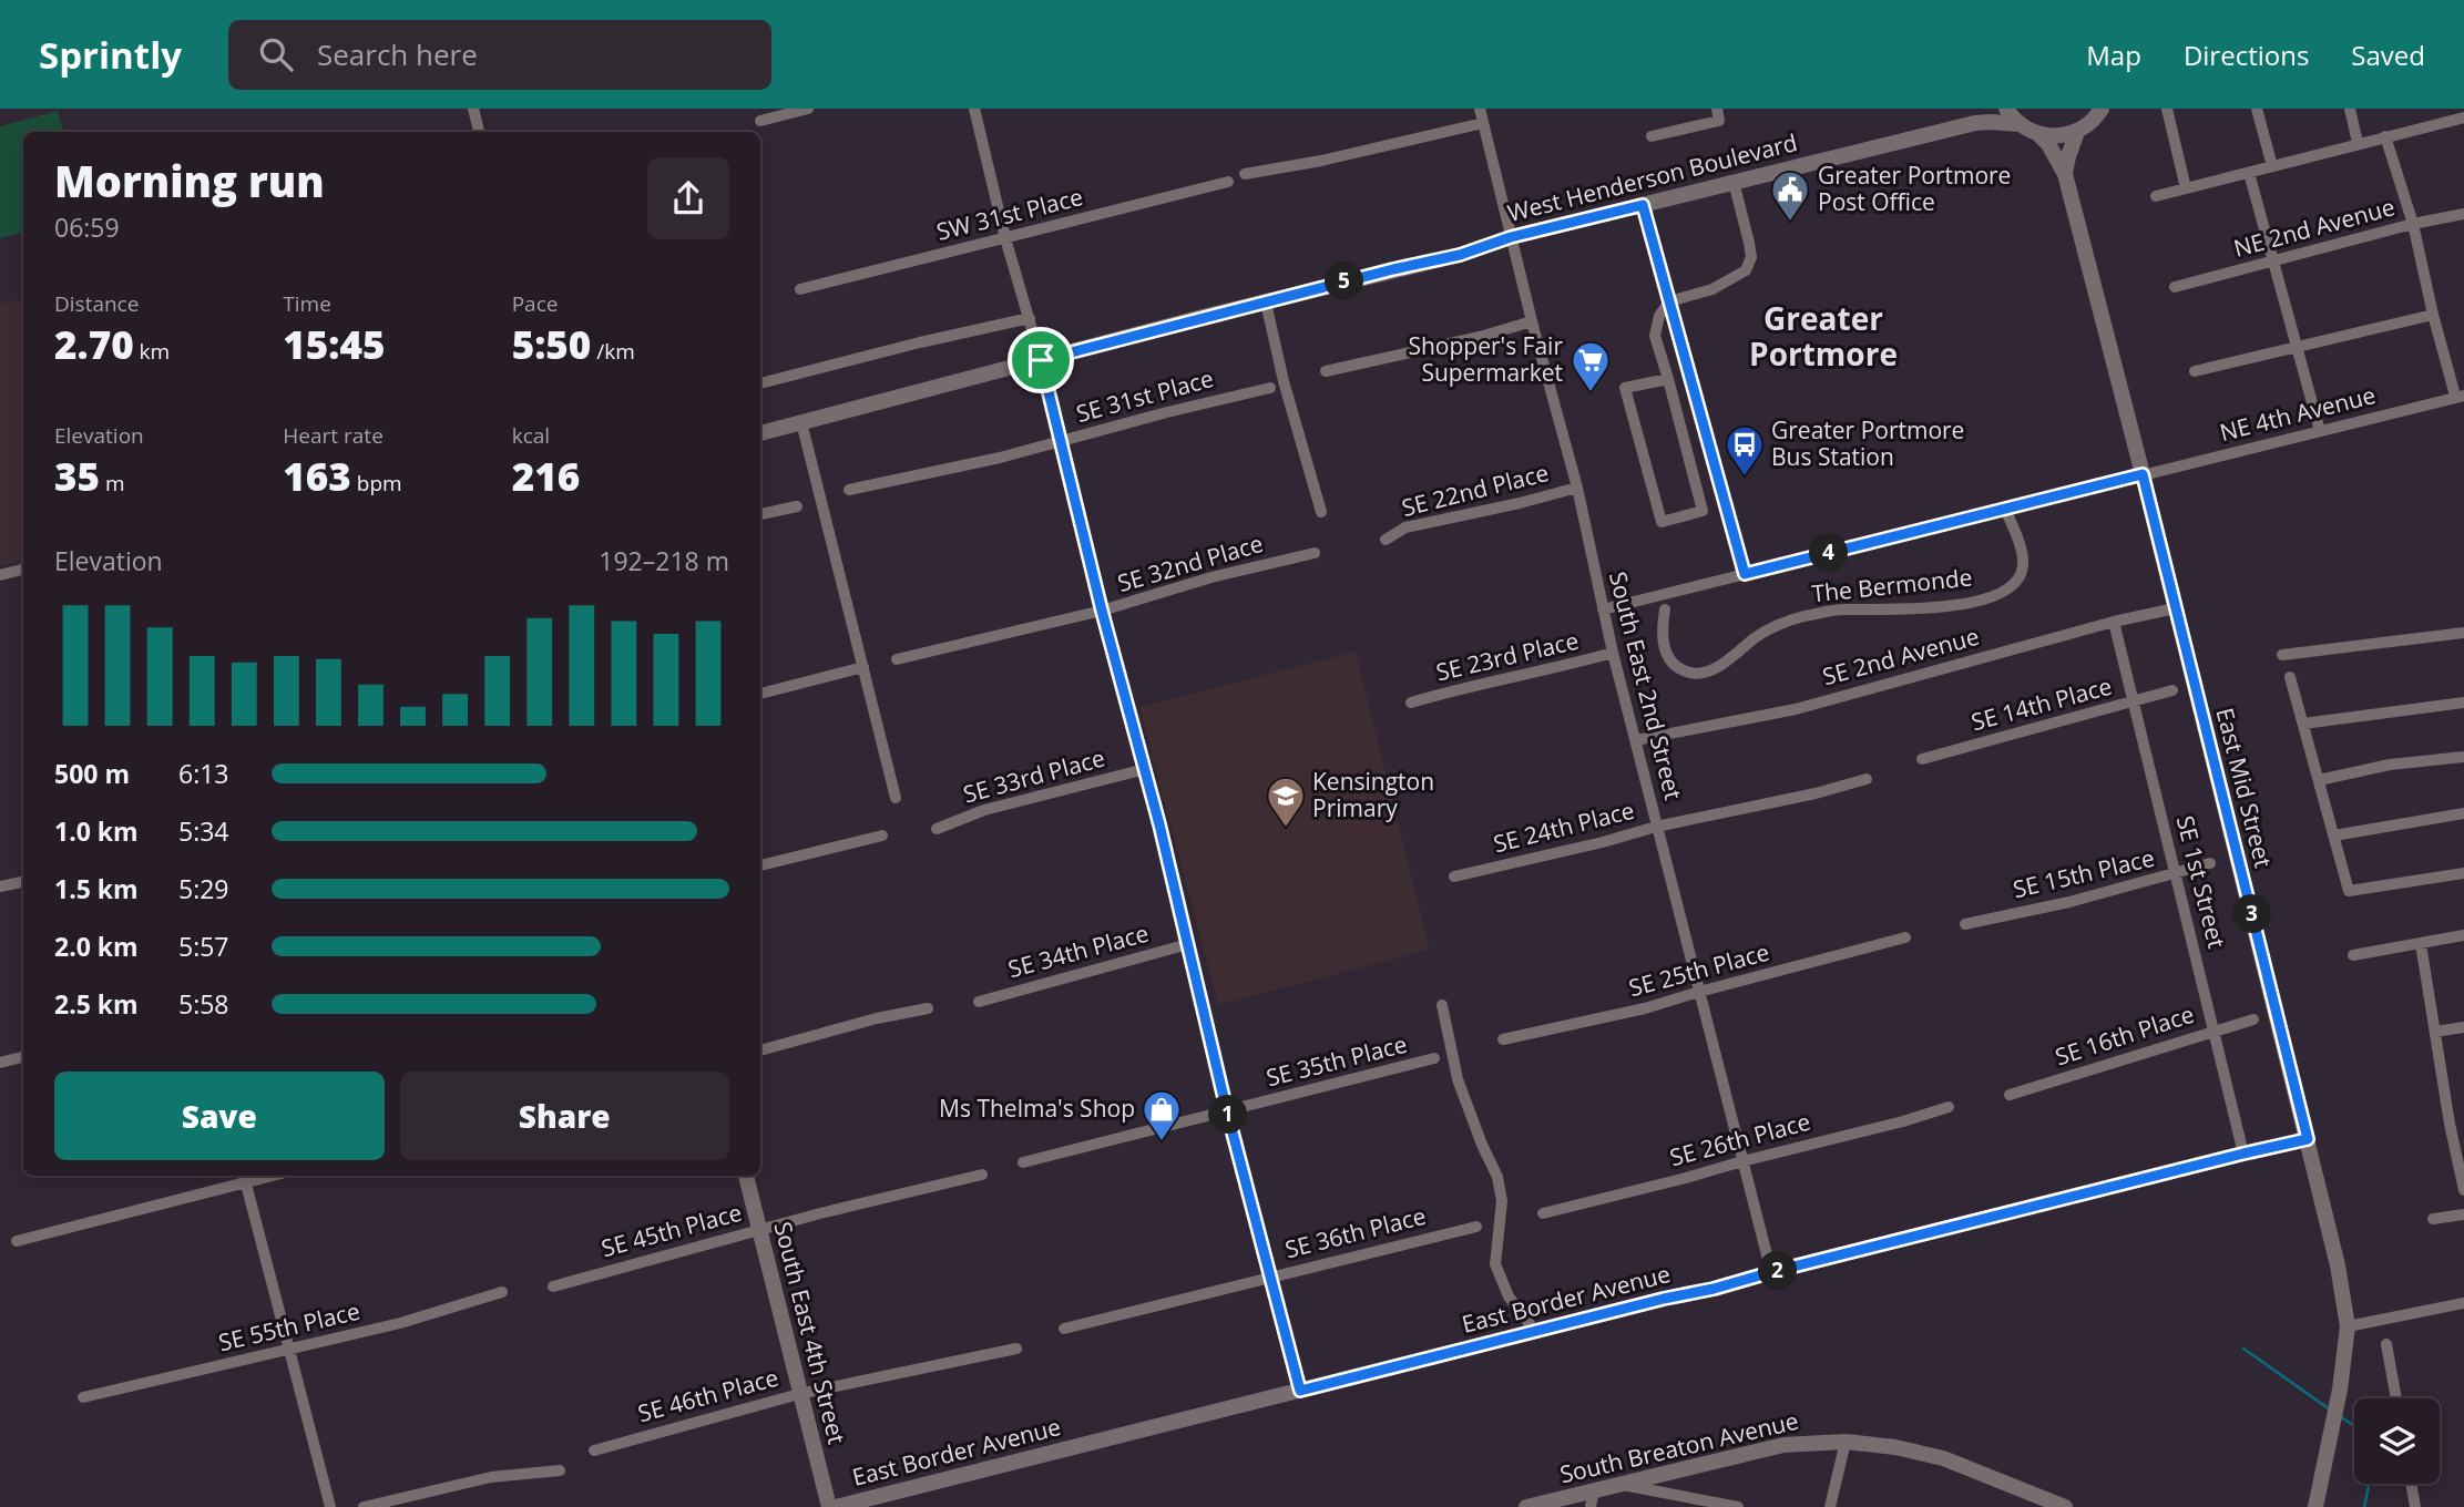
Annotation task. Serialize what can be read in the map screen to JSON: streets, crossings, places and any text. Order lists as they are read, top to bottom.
{
  "streets": {
    "street": [
      "West Henderson Boulevard",
      "SW 31st Place",
      "NE 2nd Avenue",
      "SE 31st Place",
      "NE 4th Avenue",
      "SE 22nd Place",
      "SE 32nd Place",
      "The Bermonde",
      "SE 23rd Place",
      "SE 2nd Avenue",
      "South East 2nd Street",
      "SE 14th Place",
      "SE 33rd Place",
      "East Mid Street",
      "SE 24th Place",
      "SE 15th Place",
      "SE 1st Street",
      "SE 34th Place",
      "SE 25th Place",
      "SE 16th Place",
      "SE 35th Place",
      "SE 26th Place",
      "SE 45th Place",
      "SE 36th Place",
      "East Border Avenue",
      "SE 55th Place",
      "South East 4th Street",
      "SE 46th Place",
      "South Breaton Avenue"
    ]
  },
  "crossings": [
    ["West Henderson Boulevard", "South East 2nd Street"],
    ["NE 4th Avenue", "The Bermonde"],
    ["NE 4th Avenue", "South East 2nd Street"],
    ["NE 4th Avenue", "East Mid Street"],
    ["SE 22nd Place", "South East 2nd Street"],
    ["SE 23rd Place", "South East 2nd Street"],
    ["SE 2nd Avenue", "South East 2nd Street"],
    ["SE 2nd Avenue", "East Mid Street"],
    ["SE 2nd Avenue", "SE 1st Street"],
    ["South East 2nd Street", "SE 24th Place"],
    ["South East 2nd Street", "SE 25th Place"],
    ["South East 2nd Street", "SE 26th Place"],
    ["South East 2nd Street", "East Border Avenue"],
    ["SE 14th Place", "SE 1st Street"],
    ["East Mid Street", "East Border Avenue"],
    ["SE 15th Place", "SE 1st Street"],
    ["SE 1st Street", "SE 16th Place"],
    ["SE 1st Street", "East Border Avenue"],
    ["SE 45th Place", "South East 4th Street"],
    ["South East 4th Street", "SE 46th Place"]
  ],
  "districts": ["Greater Portmore"],
  "places": {
    "public building": ["Greater Portmore Post Office"],
    "supermarket": ["Shopper's Fair Supermarket"],
    "bus stop": ["Greater Portmore Bus Station"],
    "school or university": ["Kensington Primary"],
    "shop": ["Ms Thelma's Shop"]
  },
  "page": {
    "header": "Sprintly",
    "search": "Search here",
    "nav": ["Map", "Directions", "Saved"],
    "heading": ["Morning run", "06:59"],
    "pins": [
      "5",
      "4",
      "3",
      "1",
      "2"
    ],
    "stats": [
      ["Distance", "2.70 km"],
      ["Time", "15:45"],
      ["Pace", "5:50 /km"],
      ["Elevation", "35 m"],
      ["Heart rate", "163 bpm"],
      ["kcal", "216"]
    ],
    "chart": ["Elevation", "192–218 m"],
    "list": [
      {
        "name": "500 m",
        "note": "6:13"
      },
      {
        "name": "1.0 km",
        "note": "5:34"
      },
      {
        "name": "1.5 km",
        "note": "5:29"
      },
      {
        "name": "2.0 km",
        "note": "5:57"
      },
      {
        "name": "2.5 km",
        "note": "5:58"
      }
    ],
    "buttons": ["Save", "Share"]
  }
}
